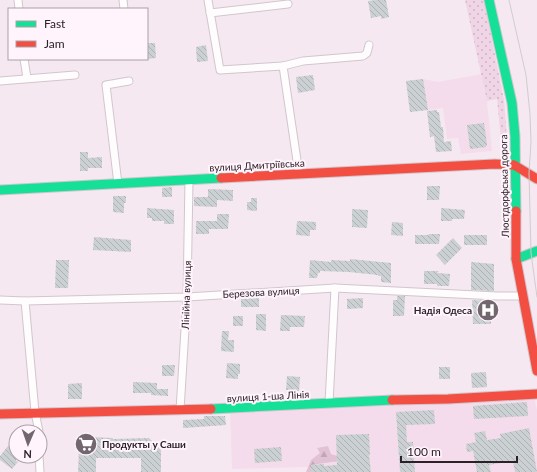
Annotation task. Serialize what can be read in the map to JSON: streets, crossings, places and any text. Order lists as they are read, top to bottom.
{
  "streets": {
    "main road": ["вулиця Дмитріївська", "Люстдорфська дорога", "вулиця 1-ша Лінія"],
    "street": ["Березова вулиця", "Лінійна вулиця"]
  },
  "crossings": [
    ["вулиця Дмитріївська", "Люстдорфська дорога"],
    ["вулиця Дмитріївська", "Лінійна вулиця"],
    ["Люстдорфська дорога", "Березова вулиця"],
    ["Березова вулиця", "Лінійна вулиця"],
    ["Лінійна вулиця", "вулиця 1-ша Лінія"]
  ],
  "places": {
    "hospital": ["Надія Одеса"],
    "supermarket": ["Продукты у Саши"]
  },
  "legend": ["Fast", "Jam"],
  "scale_bar": "100 m",
  "north": "bottom"
}
